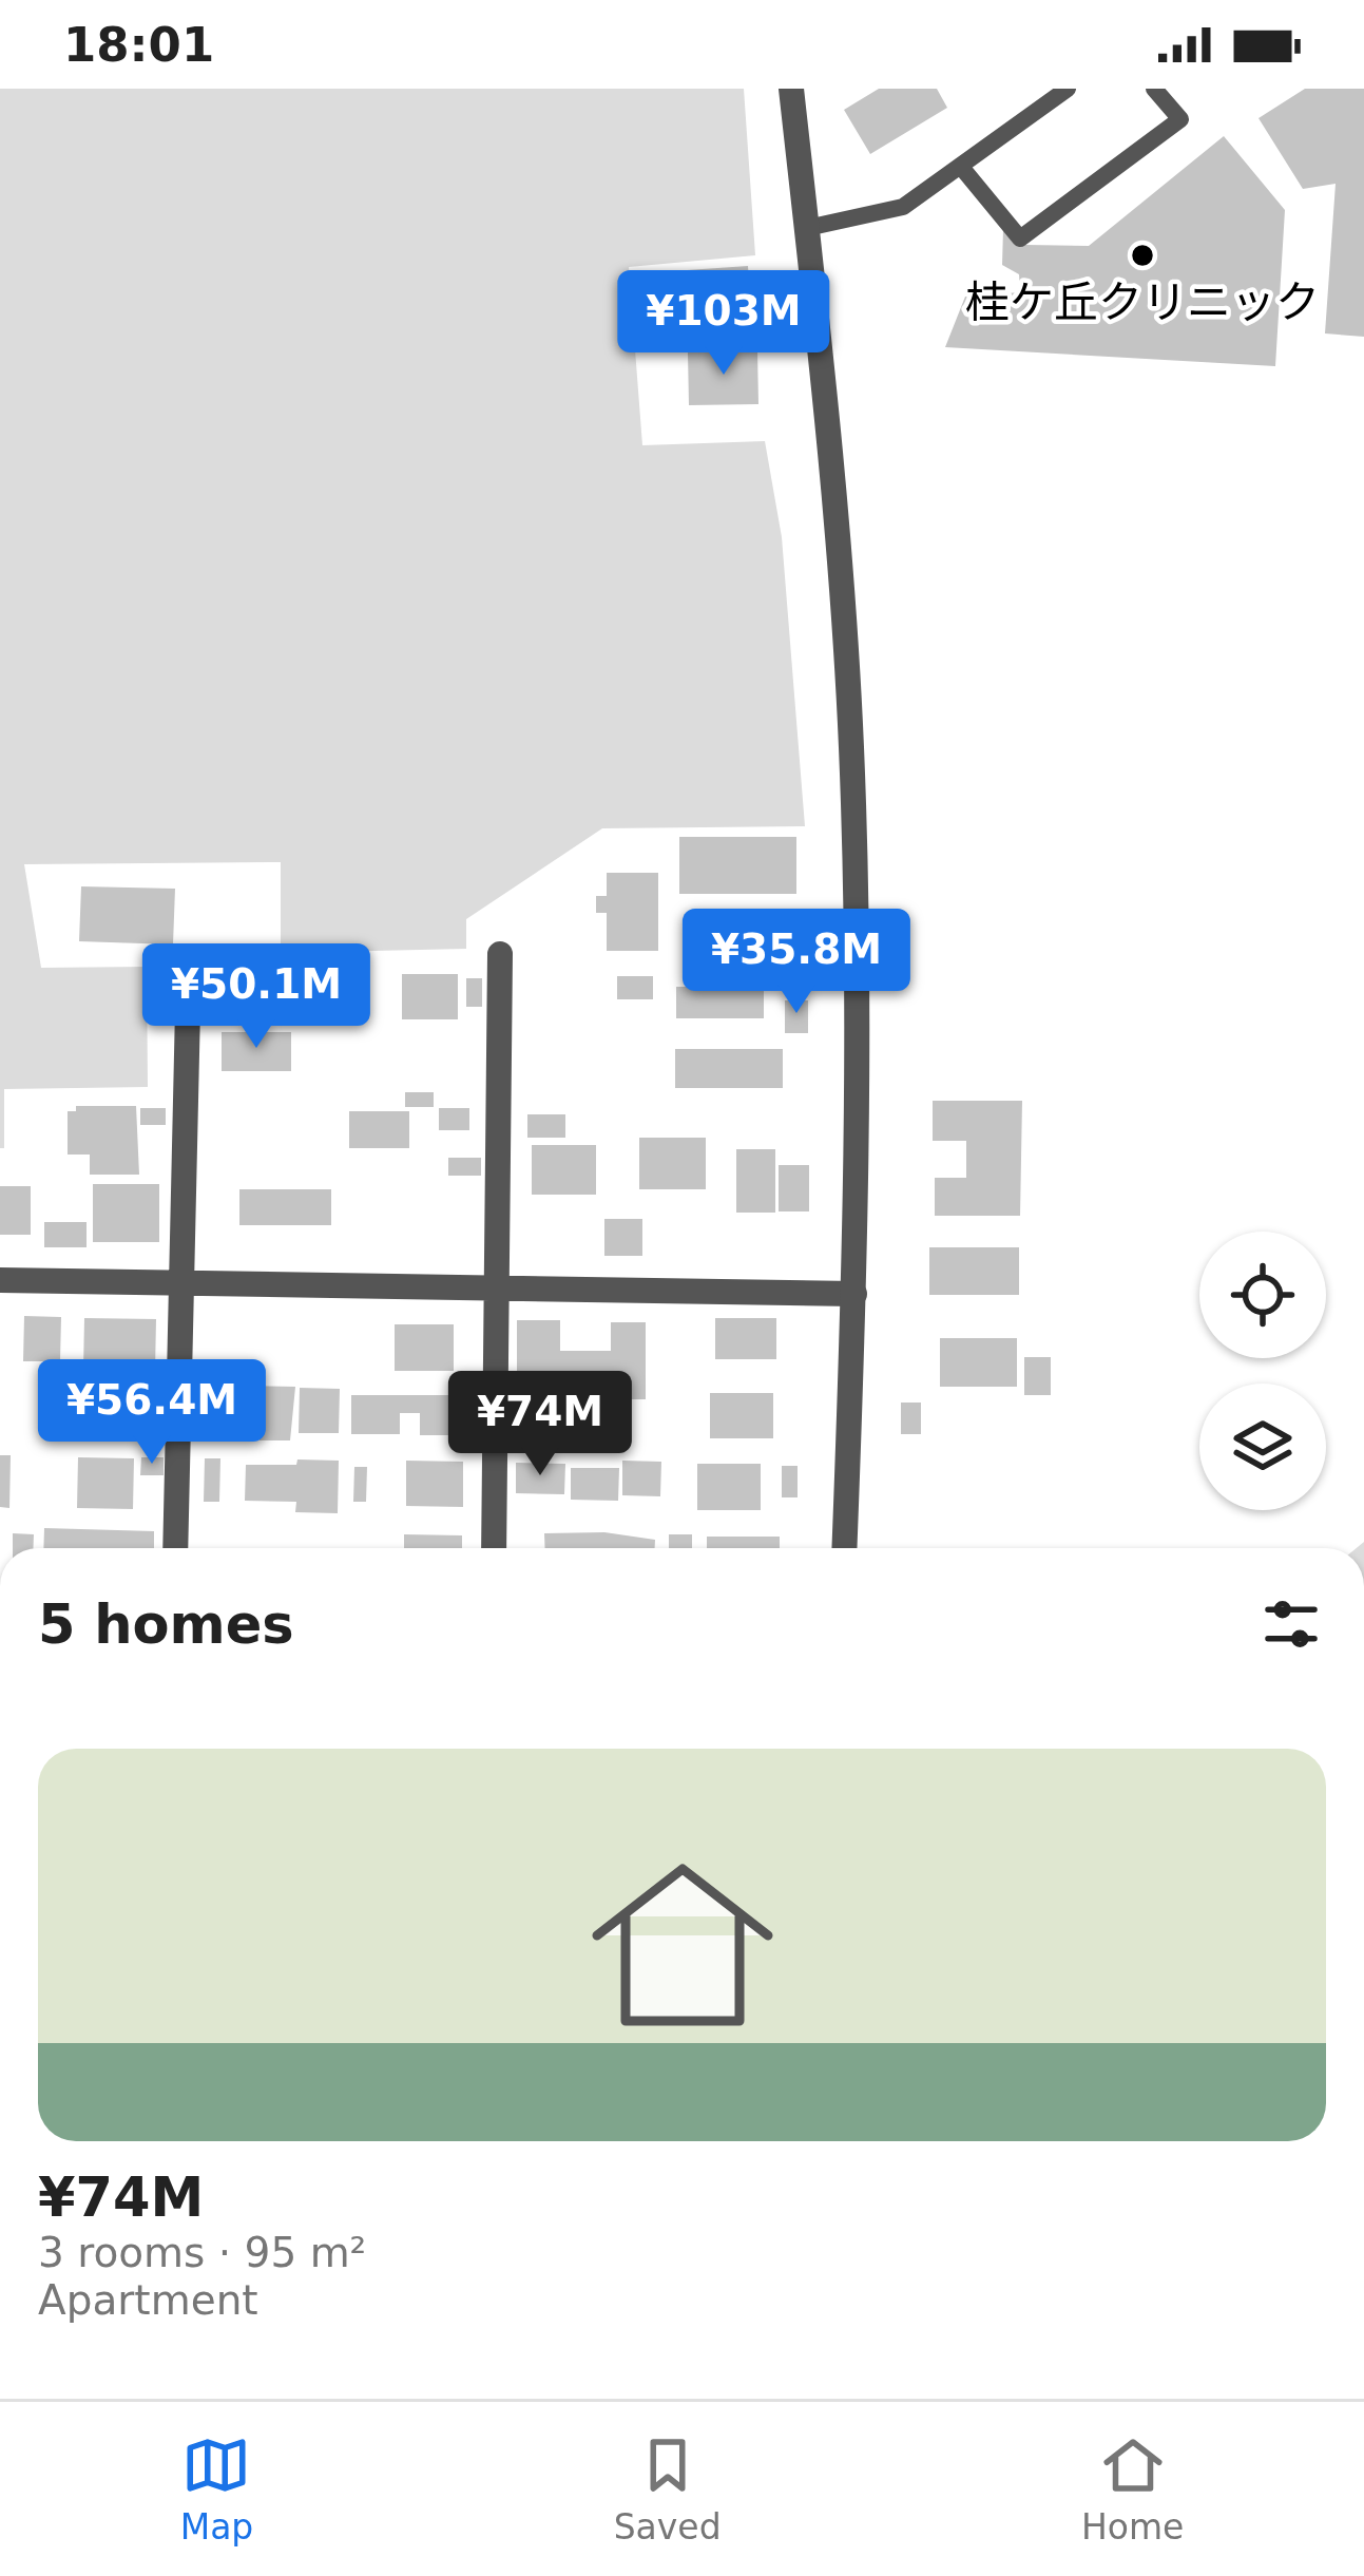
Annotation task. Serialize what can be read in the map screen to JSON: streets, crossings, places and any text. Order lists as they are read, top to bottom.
{
  "places": ["桂ケ丘クリニック"],
  "page": {
    "status": "18:01",
    "price": [
      "¥103M",
      "¥35.8M",
      "¥50.1M",
      "¥56.4M",
      "¥74M"
    ],
    "heading": "5 homes",
    "list": [
      {
        "name": "¥74M",
        "note": "3 rooms · 95 m² · Apartment"
      }
    ],
    "tabs": ["Map", "Saved", "Home"]
  }
}
